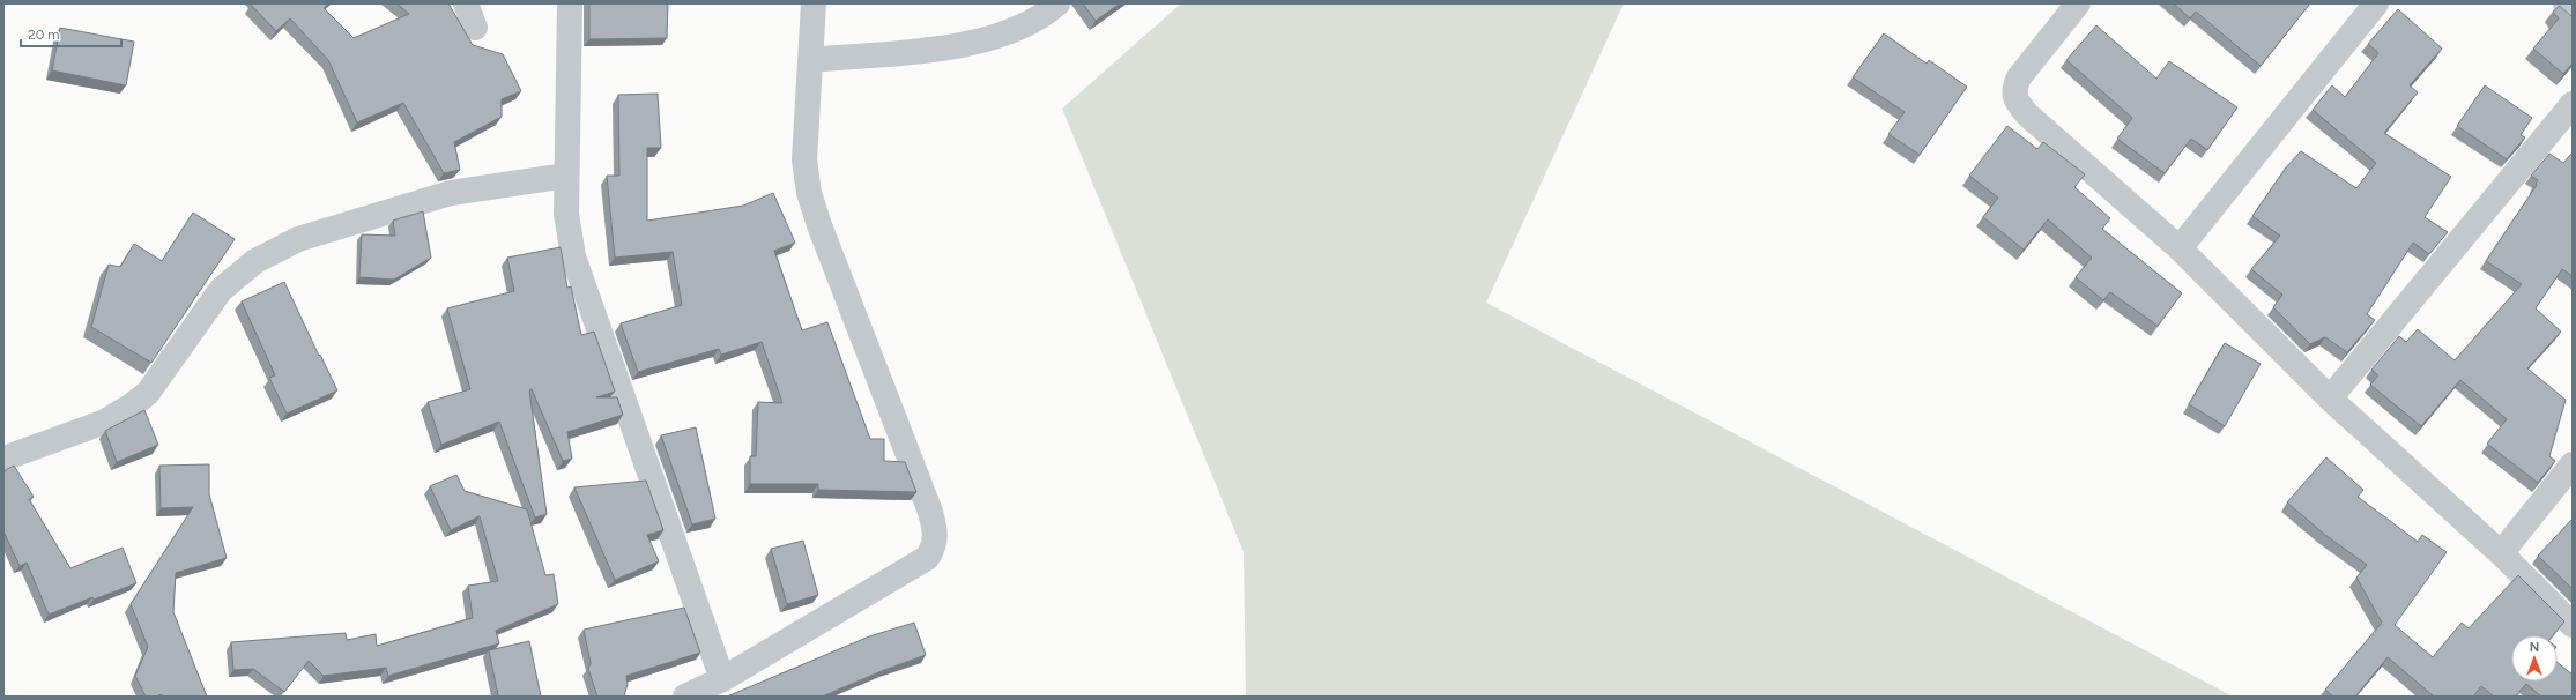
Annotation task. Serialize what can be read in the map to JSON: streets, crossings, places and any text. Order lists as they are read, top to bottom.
{
  "scale_bar": "20 m",
  "north": "top"
}
